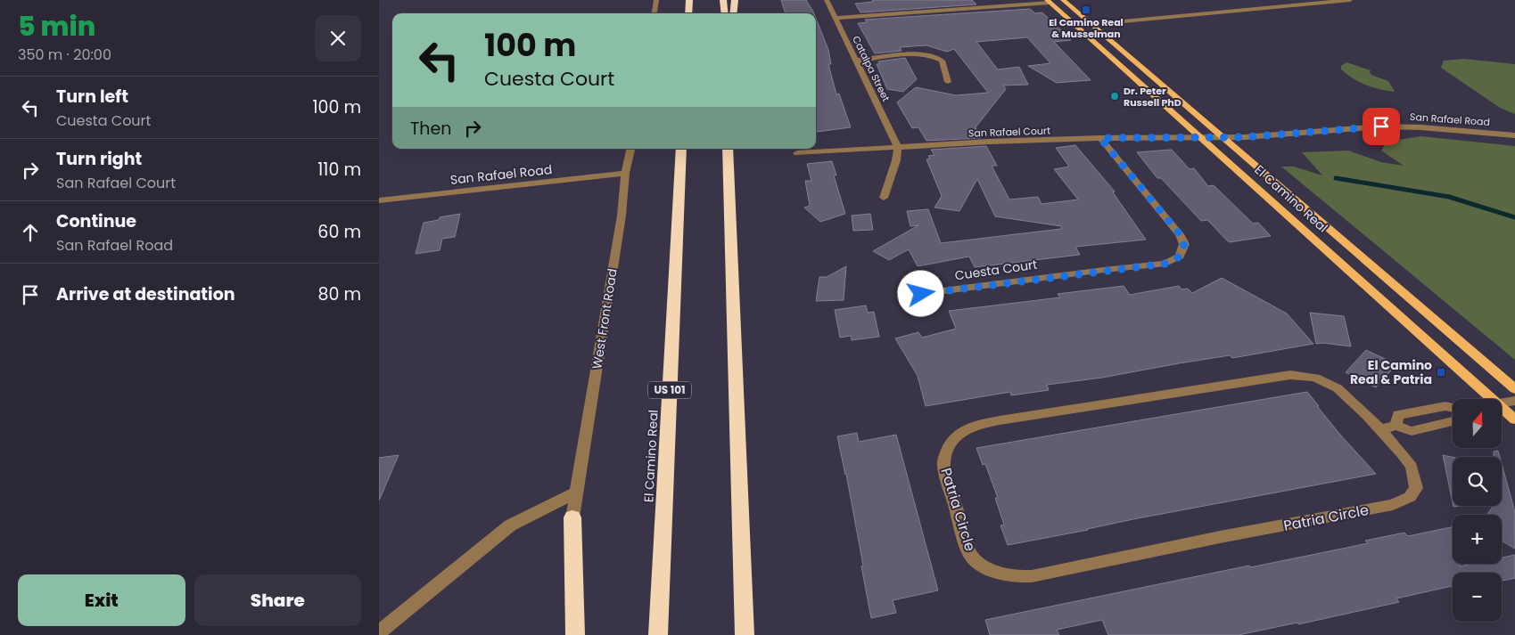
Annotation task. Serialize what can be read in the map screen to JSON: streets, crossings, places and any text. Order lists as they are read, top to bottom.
{
  "streets": {
    "highway": ["El Camino Real", "US 101"],
    "street": [
      "Catalpa Street",
      "San Rafael Road",
      "San Rafael Court",
      "Cuesta Court",
      "West Front Road",
      "Patria Circle"
    ]
  },
  "crossings": [
    ["Catalpa Street", "San Rafael Court"],
    ["San Rafael Road", "San Rafael Court"],
    ["San Rafael Road", "El Camino Real"],
    ["San Rafael Road", "West Front Road"],
    ["San Rafael Court", "El Camino Real"],
    ["San Rafael Court", "Cuesta Court"]
  ],
  "places": {
    "transit": ["El Camino Real & Musselman", "El Camino Real & Patria"],
    "other": ["Dr. Peter Russell PhD"]
  },
  "north": "top",
  "page": {
    "heading": ["5 min", "350 m · 20:00"],
    "turn": ["100 m", "Cuesta Court"],
    "list": [
      {
        "name": "Turn left",
        "note": "Cuesta Court",
        "value": "100 m"
      },
      {
        "name": "Turn right",
        "note": "San Rafael Court",
        "value": "110 m"
      },
      {
        "name": "Continue",
        "note": "San Rafael Road",
        "value": "60 m"
      },
      {
        "name": "Arrive at destination",
        "value": "80 m"
      }
    ],
    "then": "Then",
    "map_buttons": ["+", "−"],
    "buttons": ["Exit", "Share"]
  }
}
